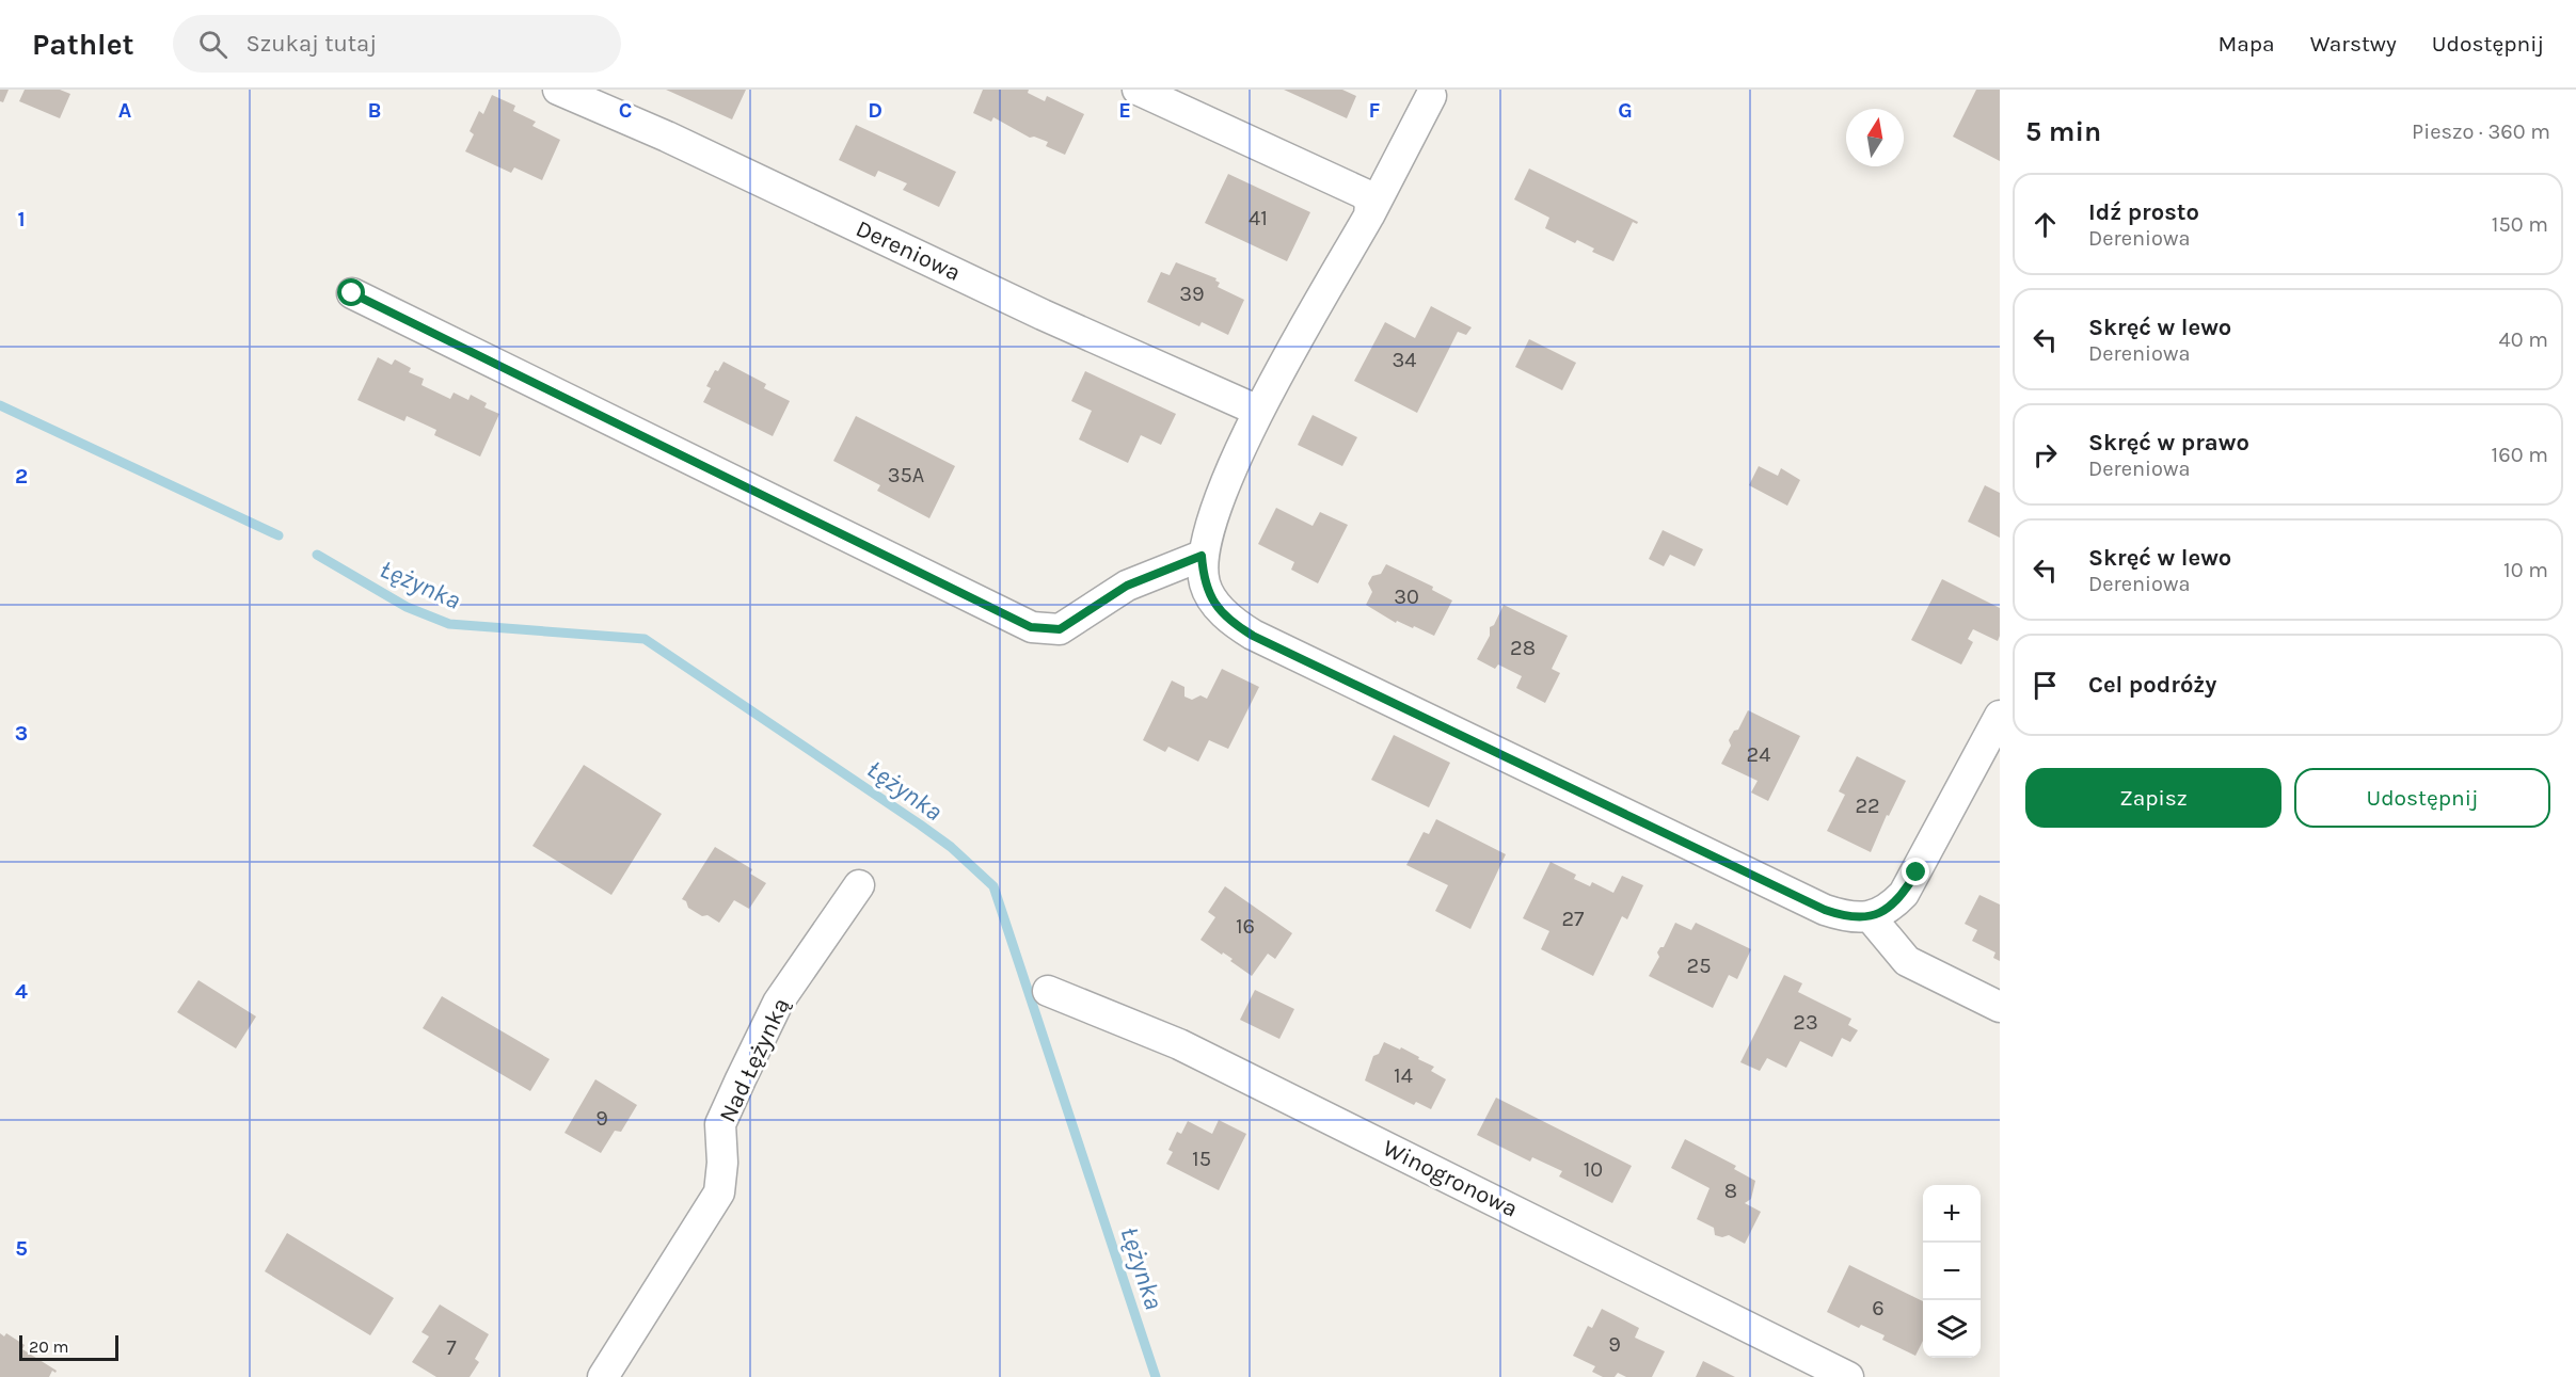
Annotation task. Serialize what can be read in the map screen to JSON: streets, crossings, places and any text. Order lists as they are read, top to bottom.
{
  "streets": {
    "street": ["Dereniowa", "Nad Łężynką", "Winogronowa"]
  },
  "water": ["Łężynka"],
  "house_numbers": [
    "41",
    "39",
    "34",
    "35A",
    "30",
    "28",
    "24",
    "22",
    "27",
    "16",
    "25",
    "23",
    "14",
    "9",
    "15",
    "10",
    "8",
    "6",
    "9",
    "7"
  ],
  "scale_bar": "20 m",
  "north": "top",
  "page": {
    "header": "Pathlet",
    "search": "Szukaj tutaj",
    "nav": ["Mapa", "Warstwy", "Udostępnij"],
    "heading": ["5 min", "Pieszo · 360 m"],
    "list": [
      ["Idź prosto", "Dereniowa", "150 m"],
      ["Skręć w lewo", "Dereniowa", "40 m"],
      ["Skręć w prawo", "Dereniowa", "160 m"],
      ["Skręć w lewo", "Dereniowa", "10 m"],
      "Cel podróży"
    ],
    "buttons": ["Zapisz", "Udostępnij"],
    "map_buttons": ["+", "−"],
    "scale": "20 m"
  },
  "grid": {
    "columns": [
      "A",
      "B",
      "C",
      "D",
      "E",
      "F",
      "G"
    ],
    "rows": [
      "1",
      "2",
      "3",
      "4",
      "5"
    ]
  }
}
